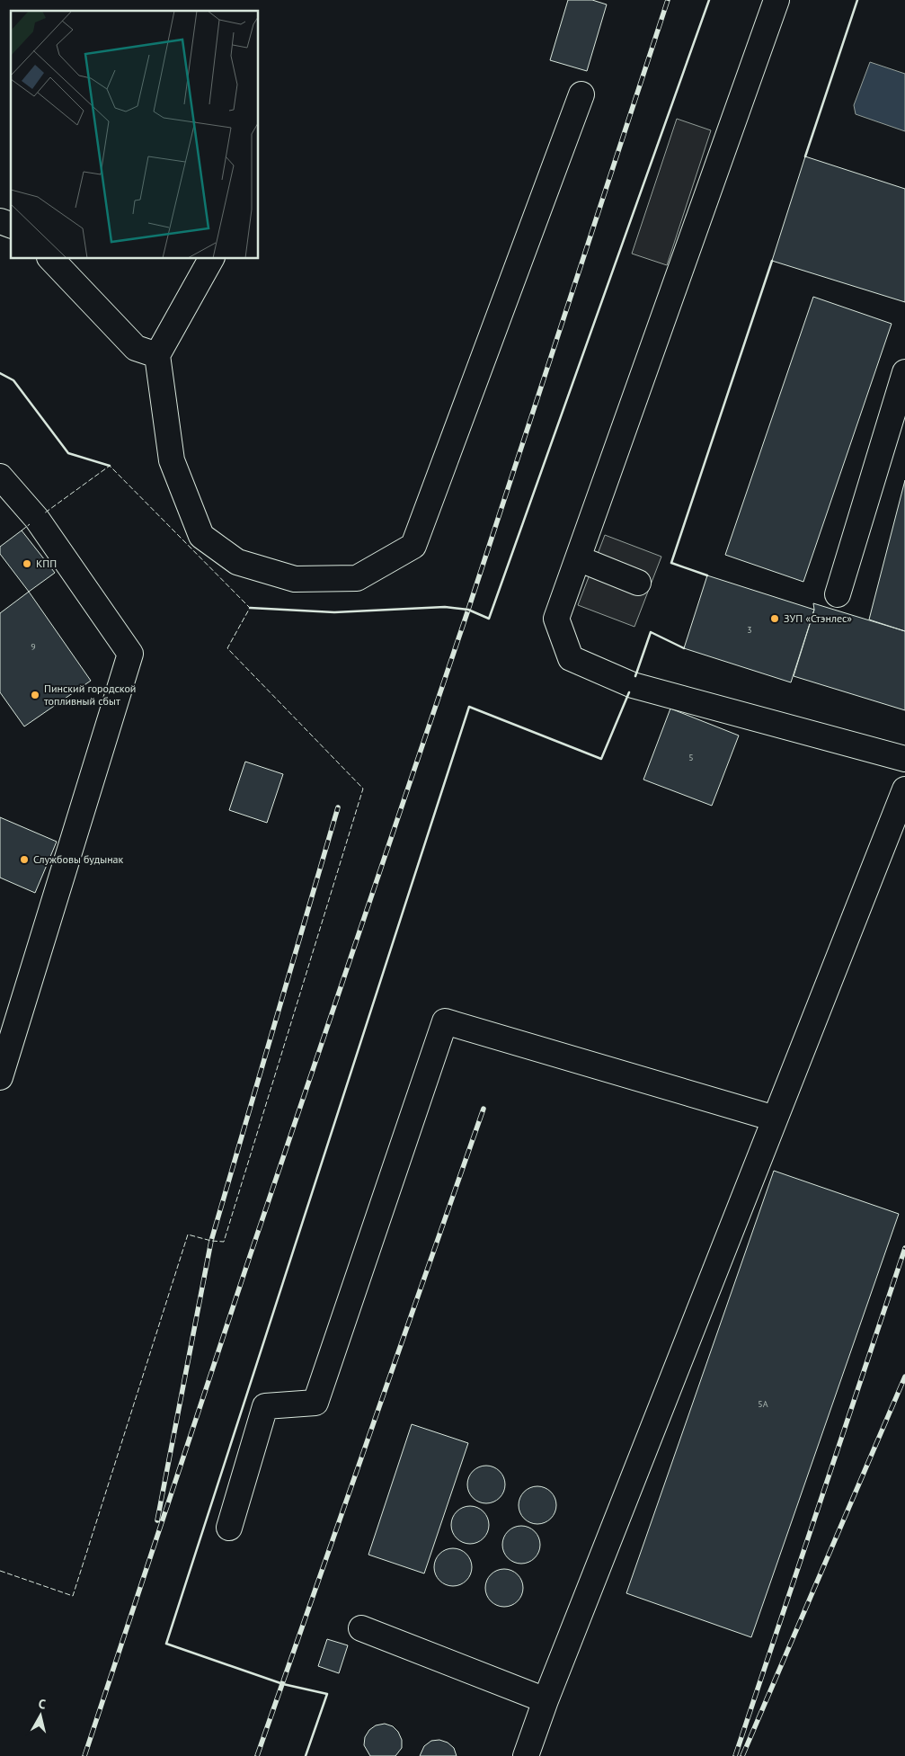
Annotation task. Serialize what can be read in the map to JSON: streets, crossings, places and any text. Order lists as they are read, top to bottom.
{
  "places": [
    "КПП",
    "ЗУП «Стэнлес»",
    "Пинский городской топливный сбыт",
    "Службовы будынак"
  ],
  "house_numbers": [
    "3",
    "9",
    "5",
    "5А"
  ],
  "north": "top"
}
